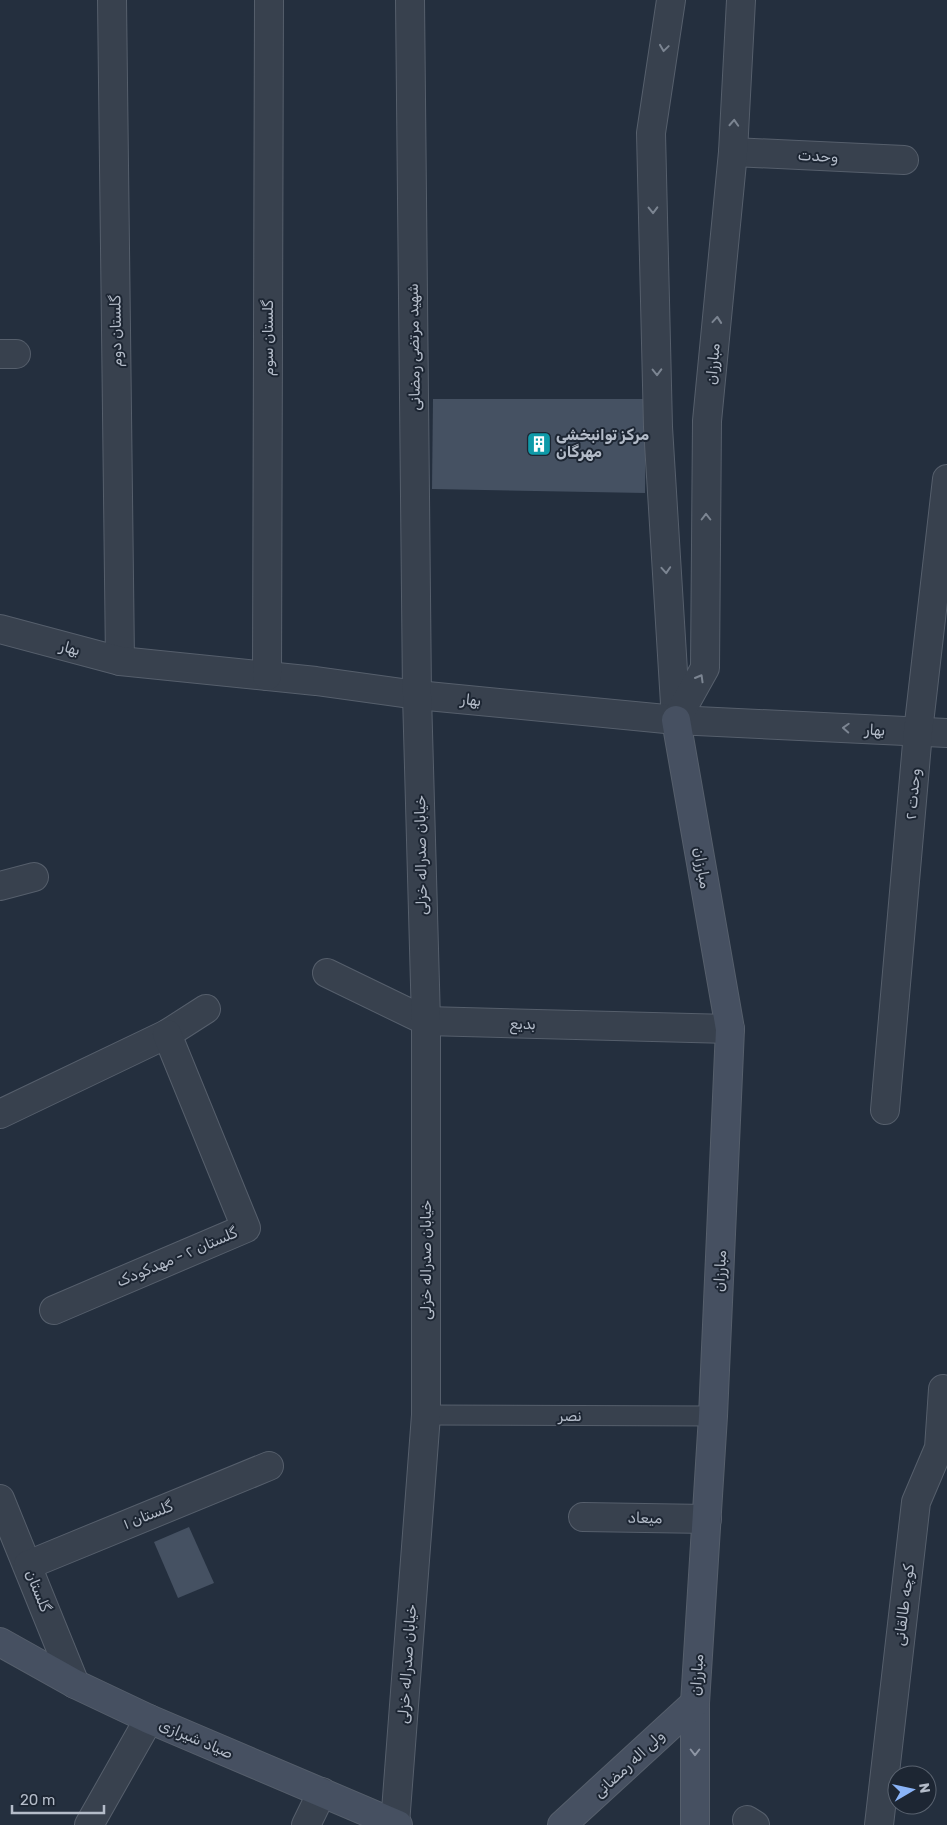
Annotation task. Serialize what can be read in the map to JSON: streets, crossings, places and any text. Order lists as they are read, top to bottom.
{
  "streets": {
    "street": [
      "وحدت",
      "گلستان دوم",
      "گلستان سوم",
      "شهید مرتضی رمضانی",
      "مبارزان",
      "بهار",
      "وحدت ۲",
      "خیابان صدراله خزلی",
      "بدیع",
      "گلستان ۲ - مهدکودک",
      "گلستان ۱",
      "میعاد",
      "گلستان",
      "کوچه طالقانی",
      "صیاد شیرازی",
      "ولی اله رمضانی"
    ],
    "lane": ["نصر"]
  },
  "crossings": [
    ["وحدت", "مبارزان"],
    ["گلستان دوم", "بهار"],
    ["گلستان سوم", "بهار"],
    ["شهید مرتضی رمضانی", "بهار"],
    ["شهید مرتضی رمضانی", "خیابان صدراله خزلی"],
    ["مبارزان", "بهار"],
    ["مبارزان", "بدیع"],
    ["مبارزان", "نصر"],
    ["مبارزان", "میعاد"],
    ["مبارزان", "ولی اله رمضانی"],
    ["بهار", "وحدت ۲"],
    ["بهار", "خیابان صدراله خزلی"],
    ["خیابان صدراله خزلی", "بدیع"],
    ["خیابان صدراله خزلی", "نصر"],
    ["خیابان صدراله خزلی", "صیاد شیرازی"],
    ["گلستان ۱", "گلستان"],
    ["گلستان", "صیاد شیرازی"]
  ],
  "places": {
    "building": ["مرکز توانبخشی مهرگان"]
  },
  "scale_bar": "20 m",
  "north": "right"
}
